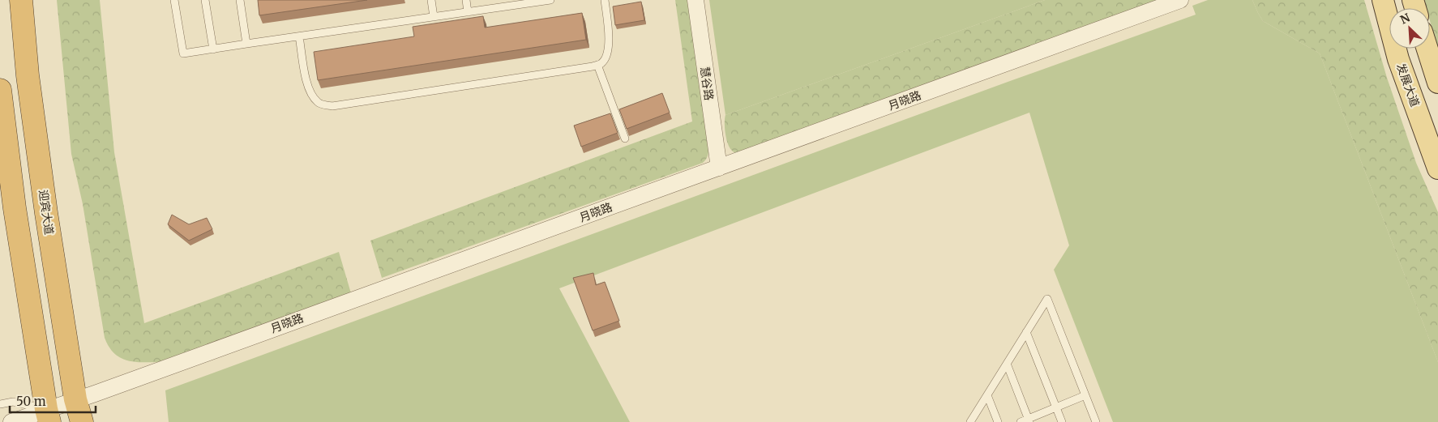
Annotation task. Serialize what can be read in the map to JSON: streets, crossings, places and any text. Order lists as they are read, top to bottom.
{
  "streets": {
    "highway": ["迎宾大道"],
    "main road": ["发展大道"],
    "street": ["慧谷路", "月晓路"]
  },
  "crossings": [
    ["慧谷路", "月晓路"],
    ["月晓路", "迎宾大道"]
  ],
  "scale_bar": "50 m",
  "north": "top left"
}
